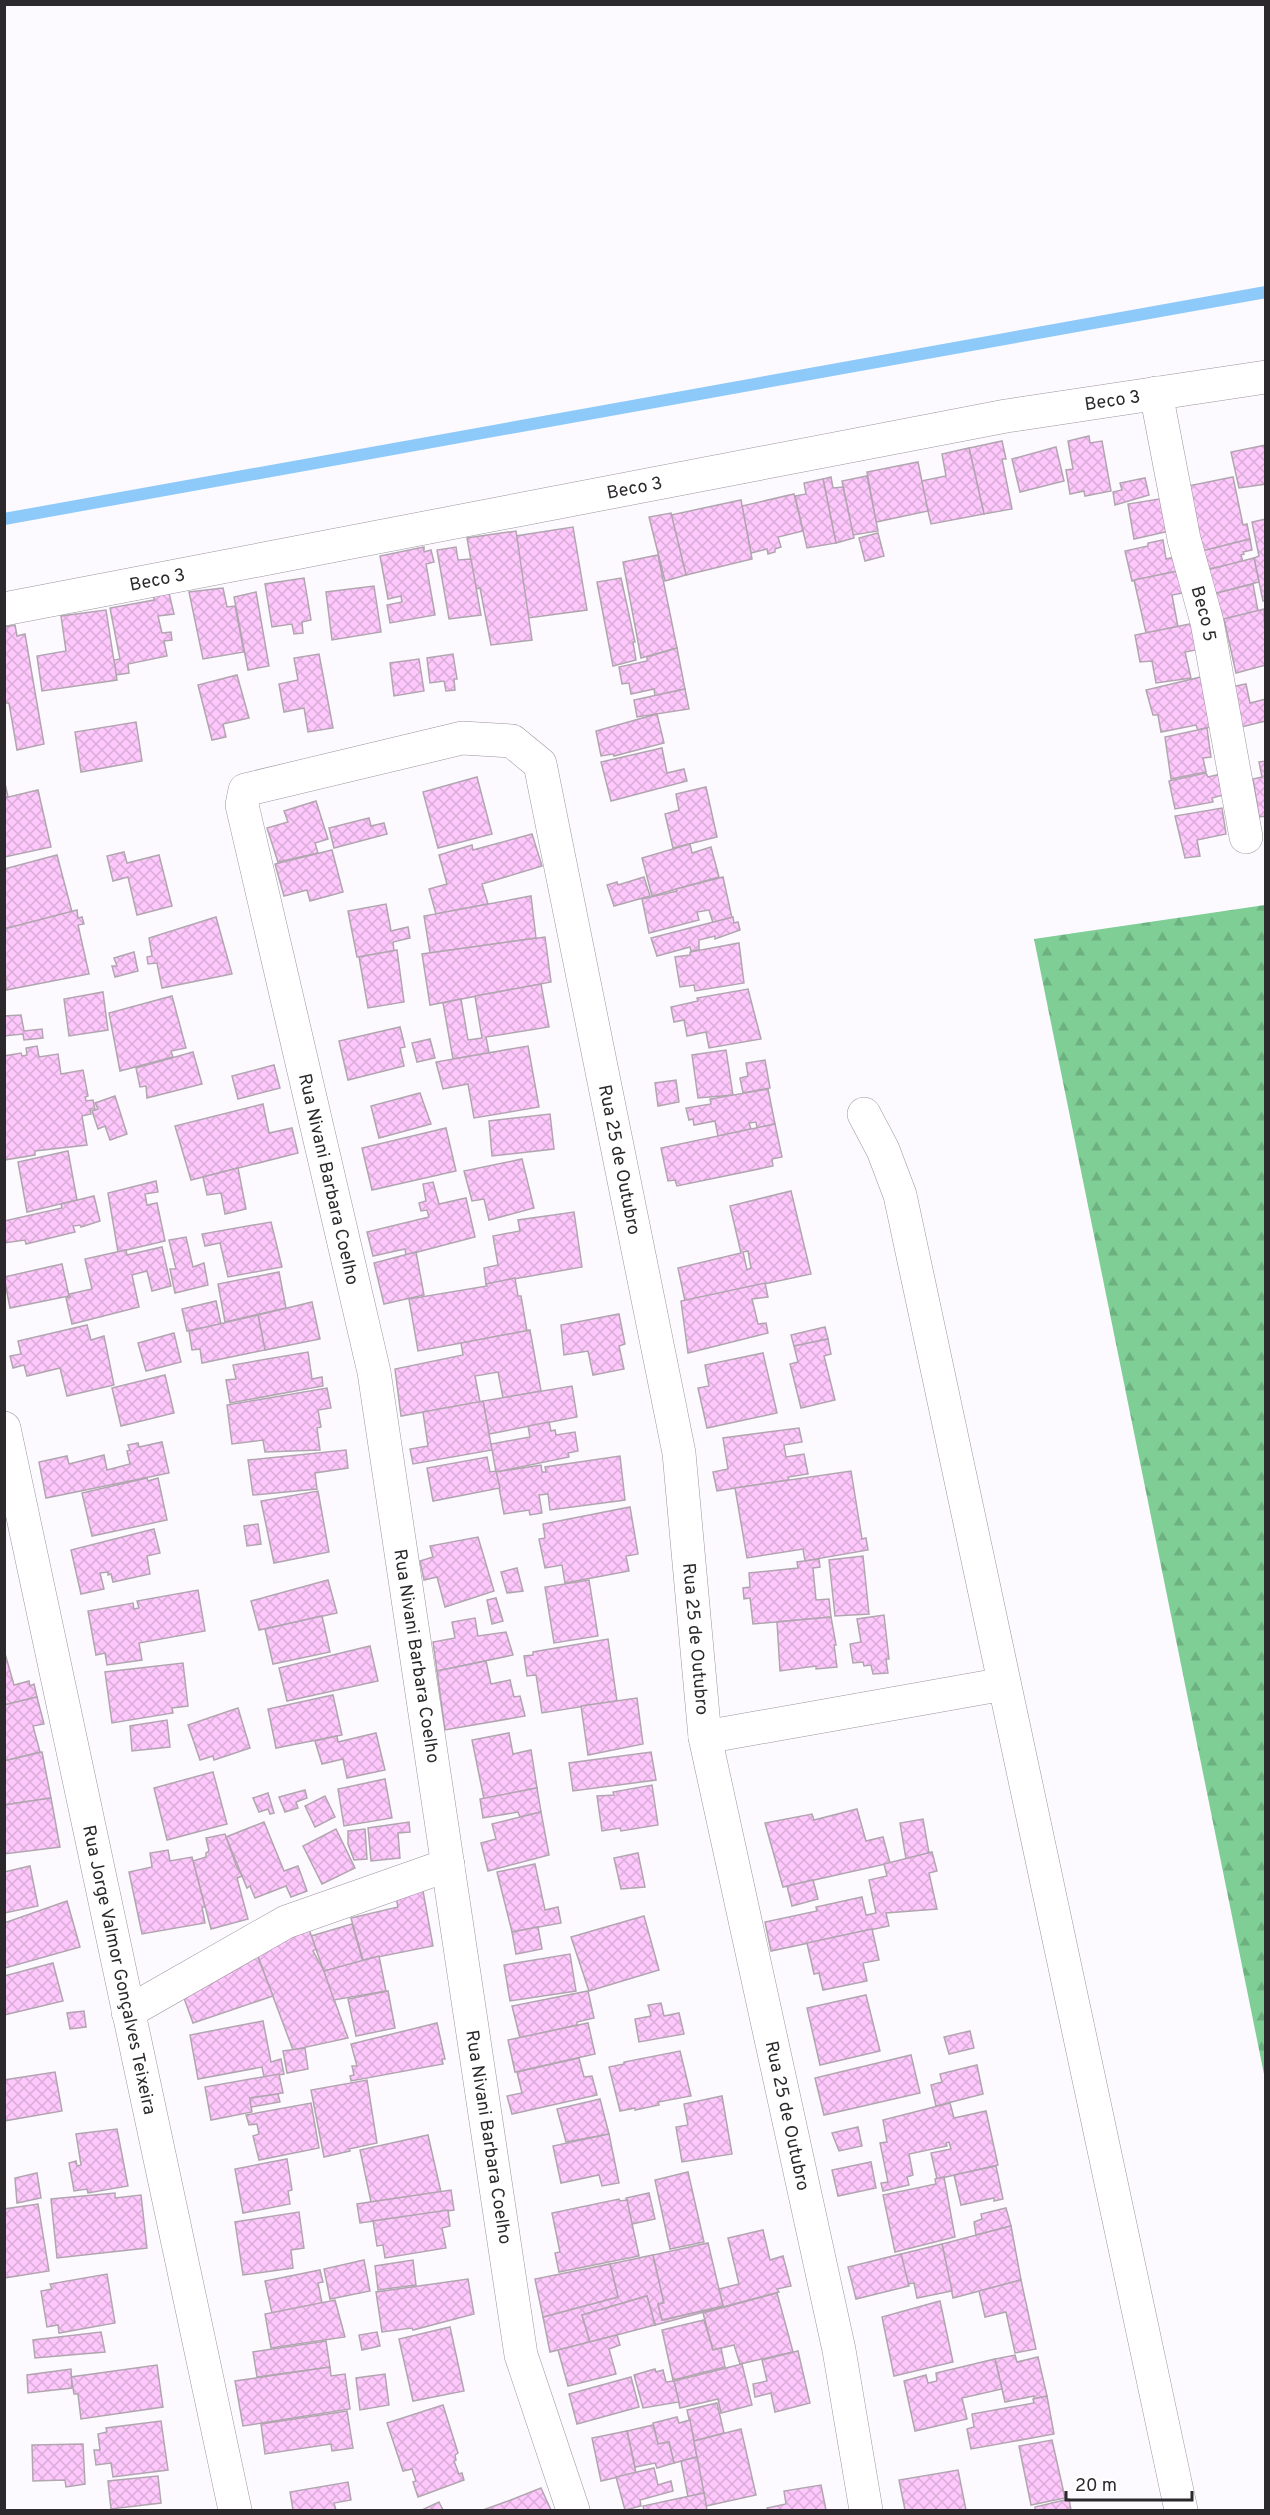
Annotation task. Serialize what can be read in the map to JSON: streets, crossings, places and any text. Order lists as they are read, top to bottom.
{
  "streets": {
    "street": [
      "Beco 3",
      "Beco 5",
      "Rua 25 de Outubro",
      "Rua Nivani Barbara Coelho",
      "Rua Jorge Valmor Gonçalves Teixeira"
    ]
  },
  "crossings": [
    ["Beco 3", "Beco 5"],
    ["Rua 25 de Outubro", "Rua Nivani Barbara Coelho"]
  ],
  "scale_bar": "20 m"
}
